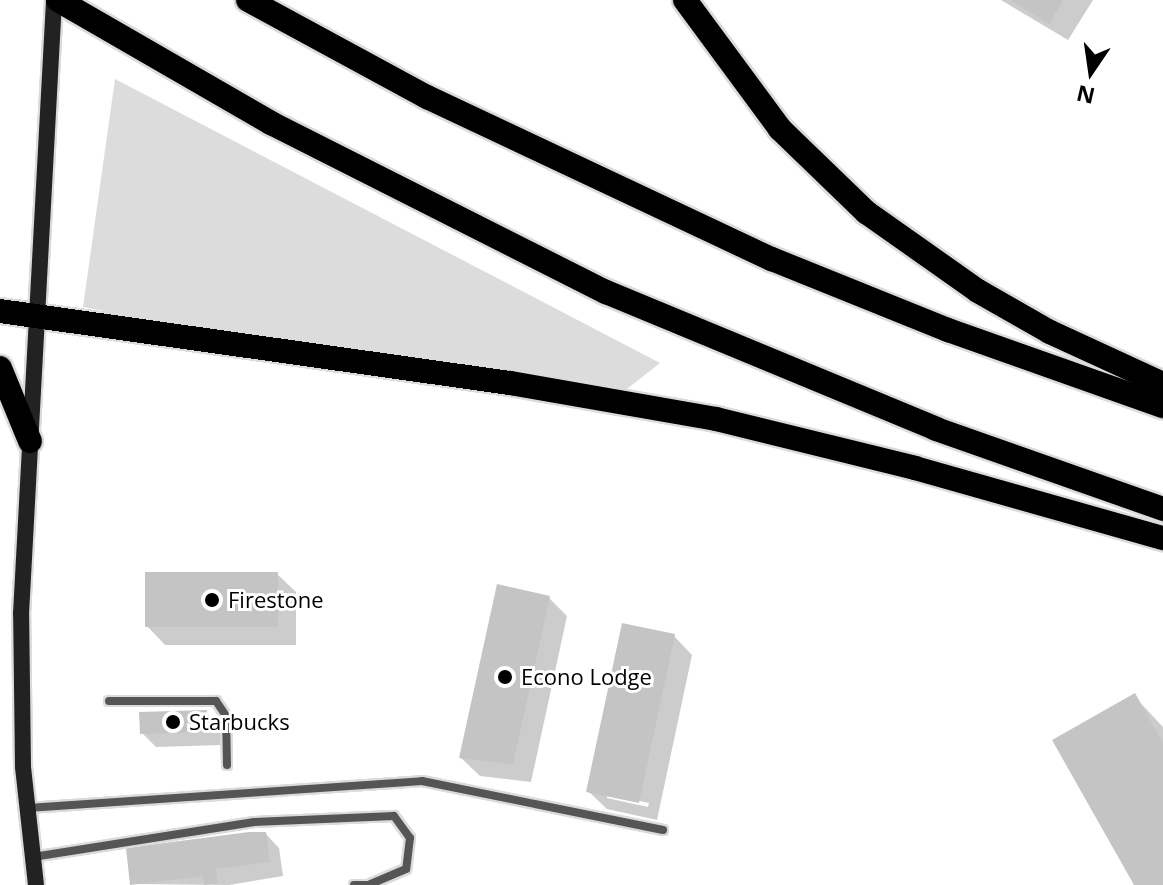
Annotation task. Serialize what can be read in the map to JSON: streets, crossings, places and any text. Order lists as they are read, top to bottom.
{
  "places": ["Firestone", "Econo Lodge", "Starbucks"],
  "north": "bottom"
}
